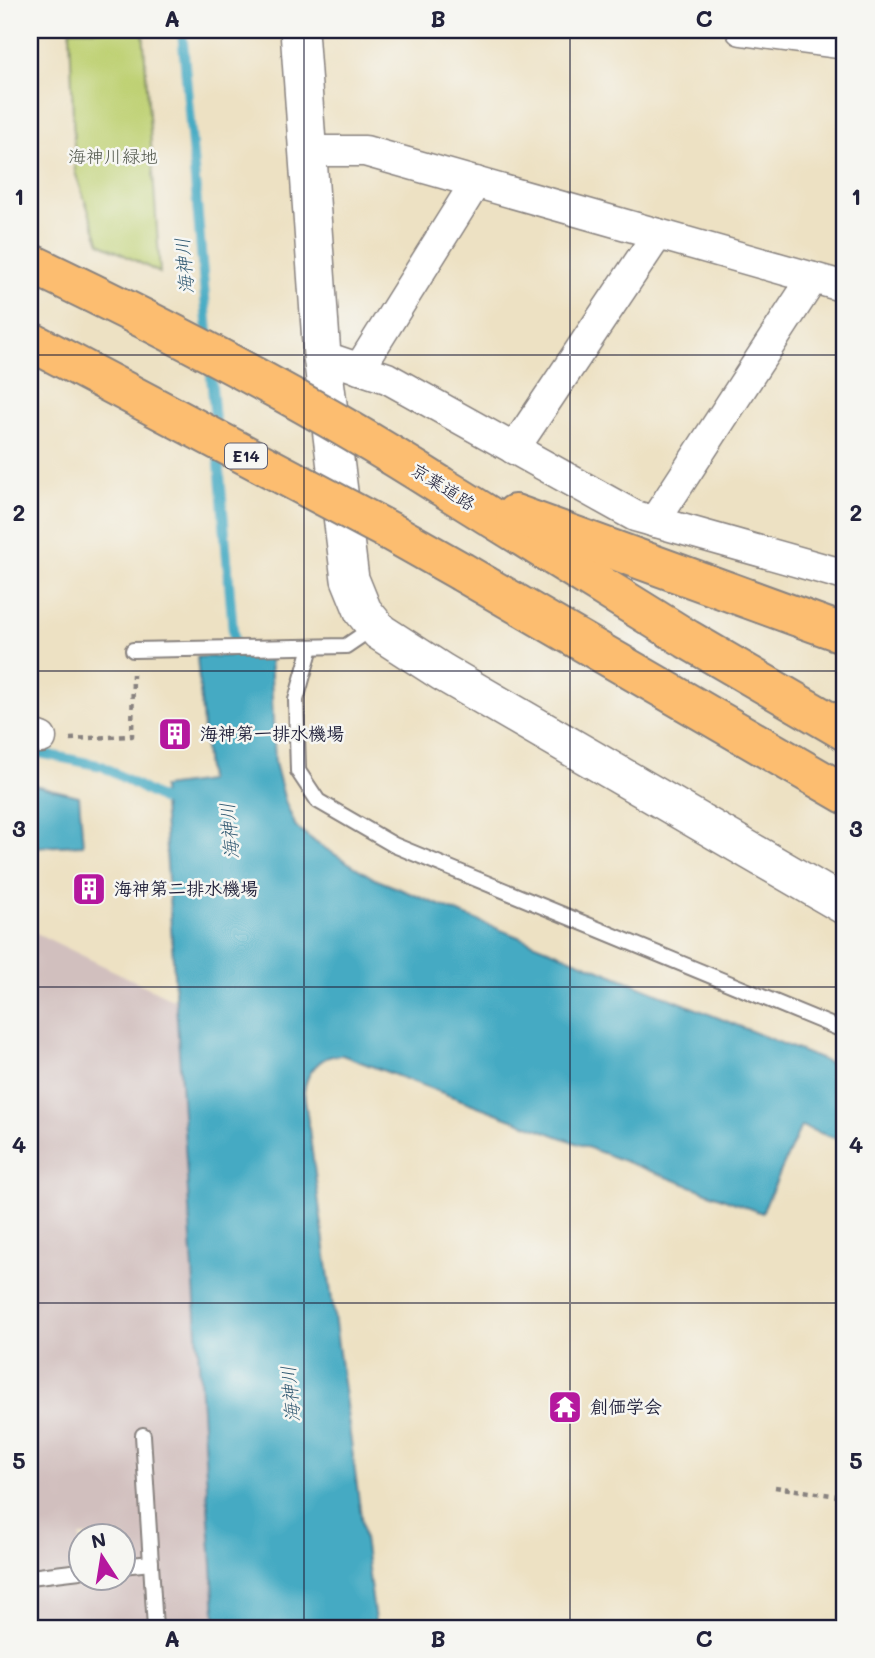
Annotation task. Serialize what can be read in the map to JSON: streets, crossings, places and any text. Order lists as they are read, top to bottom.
{
  "streets": {
    "highway": ["E14", "京葉道路"]
  },
  "water": ["海神川"],
  "parks": ["海神川緑地"],
  "places": {
    "building": ["海神第一排水機場", "海神第二排水機場"],
    "temple": ["創価学会"]
  },
  "north": "top",
  "grid": {
    "columns": ["A", "B", "C"],
    "rows": [
      "1",
      "2",
      "3",
      "4",
      "5"
    ]
  }
}
